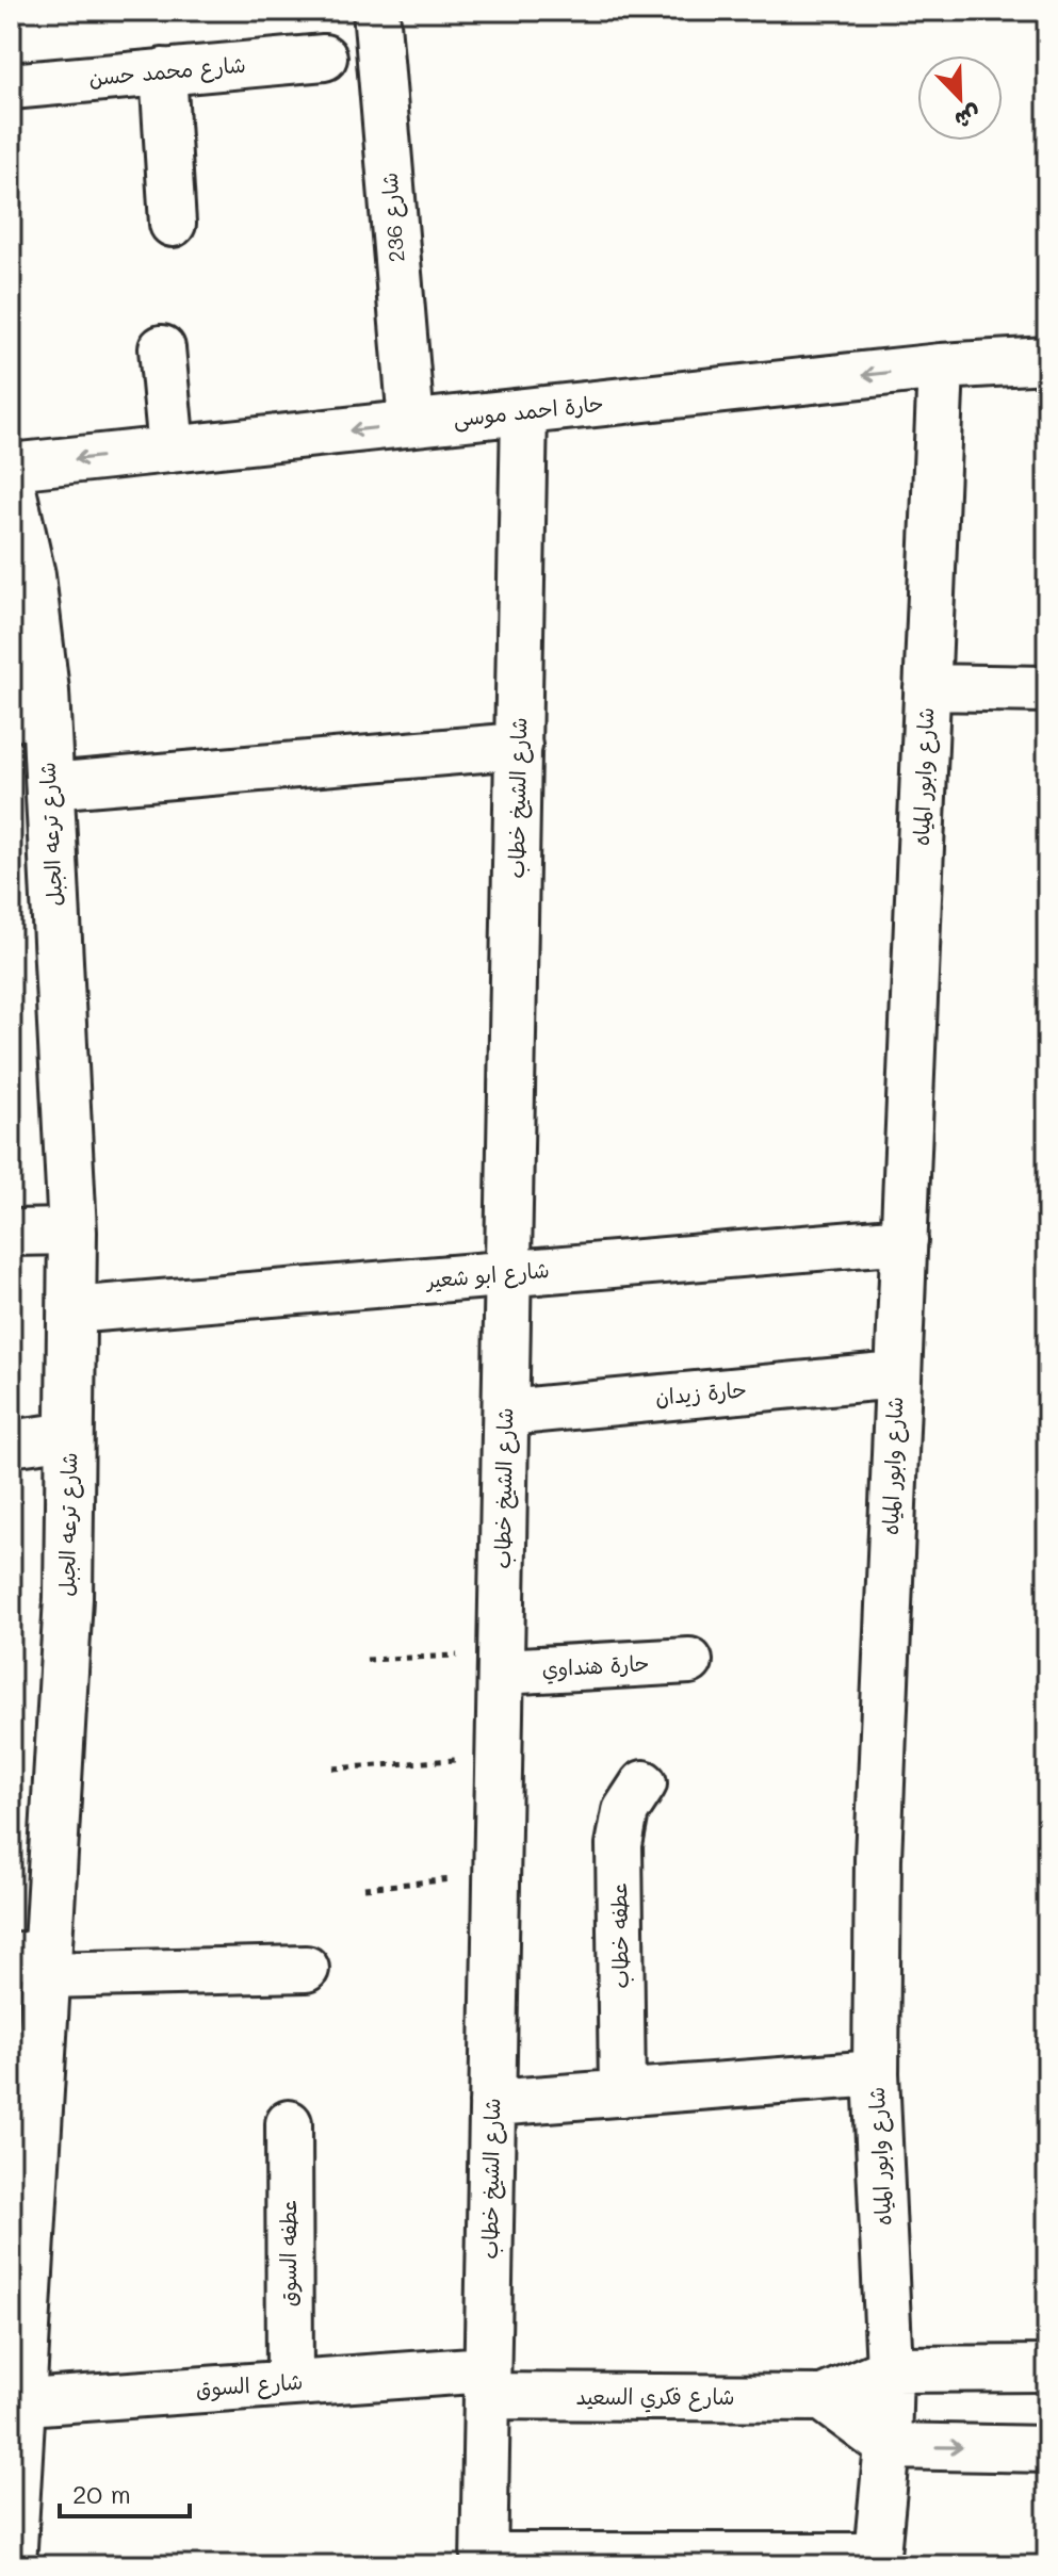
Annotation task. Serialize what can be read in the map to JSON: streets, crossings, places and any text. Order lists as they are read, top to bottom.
{
  "streets": {
    "street": [
      "شارع محمد حسن",
      "شارع 236",
      "حارة احمد موسى",
      "شارع وابور المياه",
      "شارع الشيخ خطاب",
      "شارع ترعه الجبل",
      "شارع ابو شعير",
      "حارة زيدان",
      "حارة هنداوي",
      "عطفه خطاب",
      "عطفه السوق",
      "شارع السوق",
      "شارع فكري السعيد"
    ]
  },
  "crossings": [
    ["شارع 236", "حارة احمد موسى"],
    ["حارة احمد موسى", "شارع وابور المياه"],
    ["حارة احمد موسى", "شارع الشيخ خطاب"],
    ["شارع وابور المياه", "شارع ابو شعير"],
    ["شارع وابور المياه", "حارة زيدان"],
    ["شارع وابور المياه", "شارع فكري السعيد"],
    ["شارع الشيخ خطاب", "شارع ابو شعير"],
    ["شارع الشيخ خطاب", "حارة زيدان"],
    ["شارع الشيخ خطاب", "حارة هنداوي"],
    ["شارع الشيخ خطاب", "شارع السوق"],
    ["شارع الشيخ خطاب", "شارع فكري السعيد"],
    ["شارع ترعه الجبل", "شارع ابو شعير"],
    ["شارع ترعه الجبل", "شارع السوق"],
    ["عطفه السوق", "شارع السوق"],
    ["شارع السوق", "شارع فكري السعيد"]
  ],
  "scale_bar": "20 m",
  "north": "bottom right"
}
